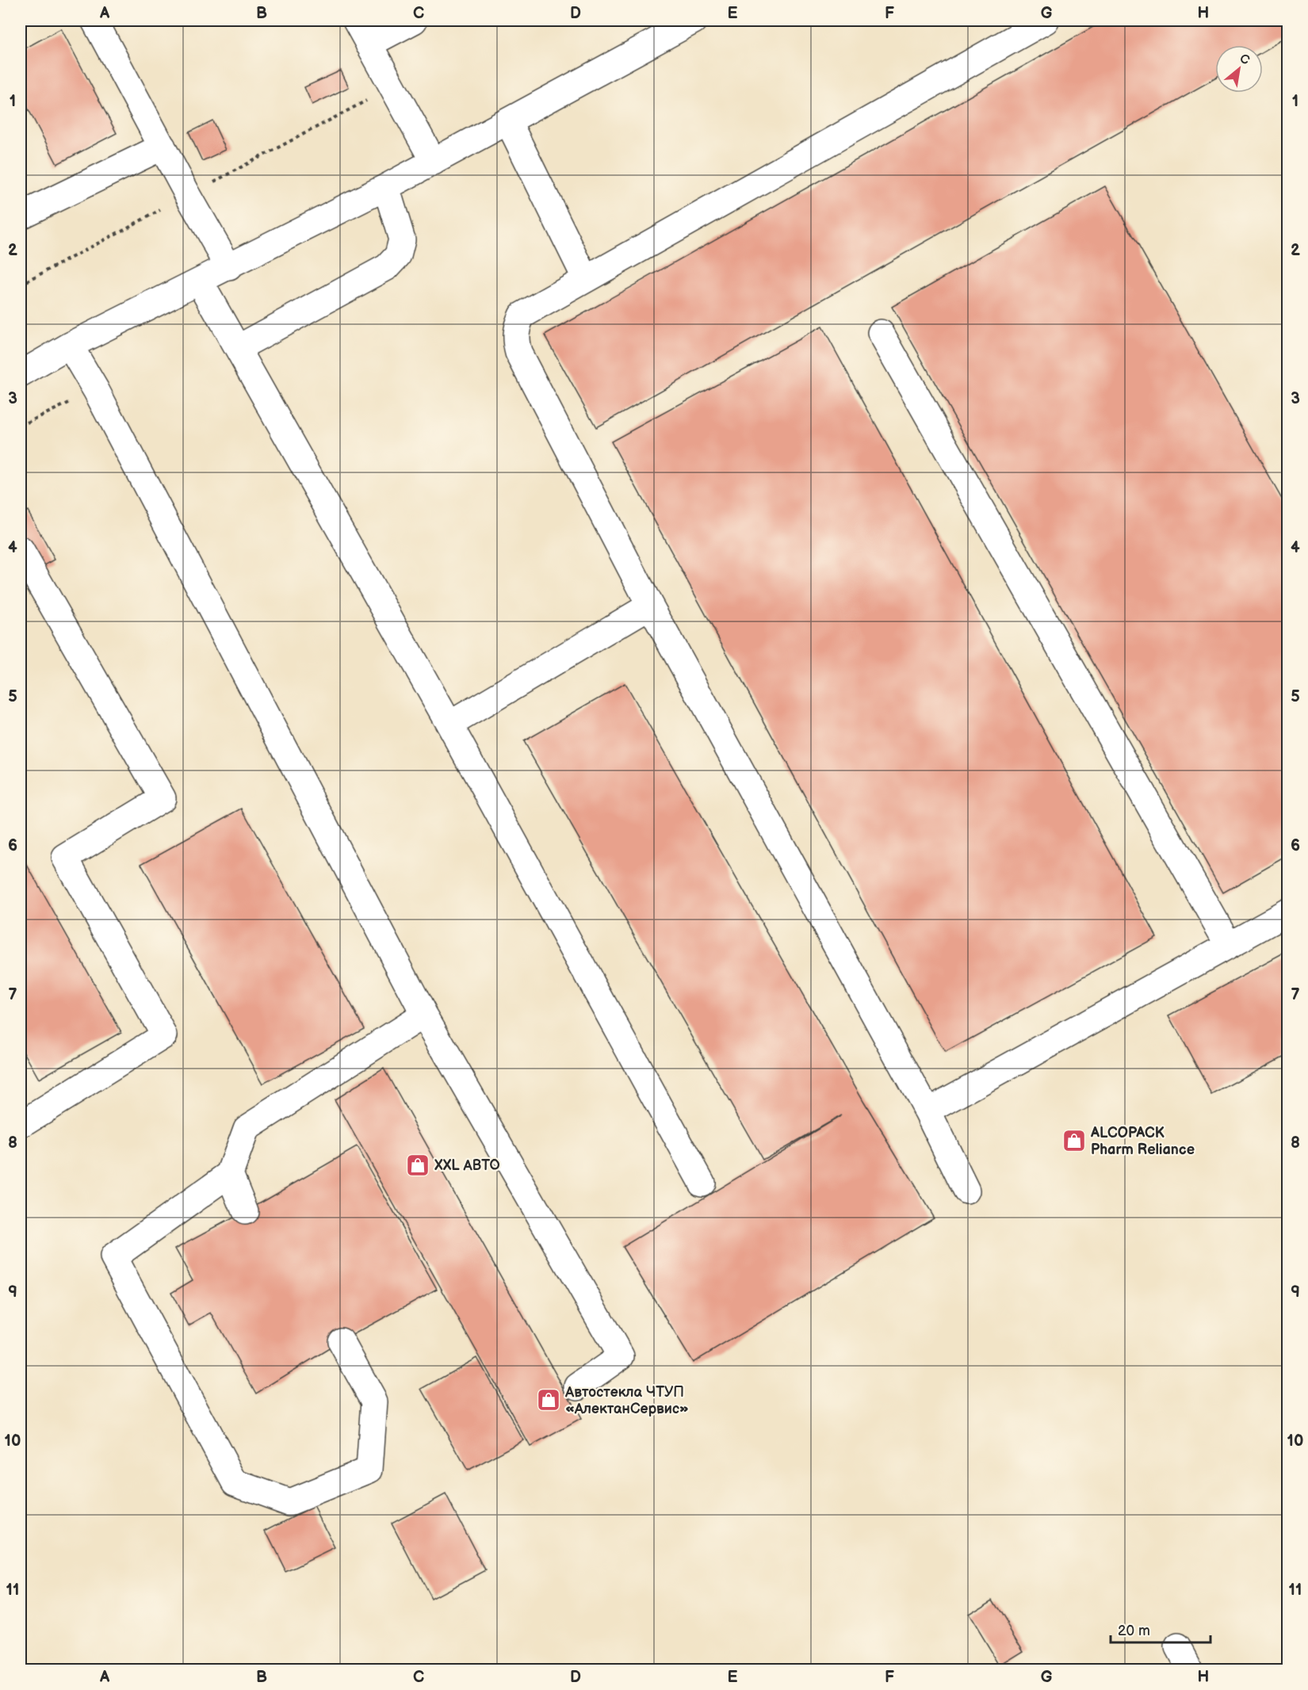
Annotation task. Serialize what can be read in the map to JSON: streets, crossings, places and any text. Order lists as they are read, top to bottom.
{
  "places": {
    "shop": ["ALCOPACK Pharm Reliance", "XXL АВТО", "Автостекла ЧТУП «АлектанСервис»"]
  },
  "scale_bar": "20 m",
  "north": "top right",
  "grid": {
    "columns": [
      "A",
      "B",
      "C",
      "D",
      "E",
      "F",
      "G",
      "H"
    ],
    "rows": [
      "1",
      "2",
      "3",
      "4",
      "5",
      "6",
      "7",
      "8",
      "9",
      "10",
      "11"
    ]
  }
}
